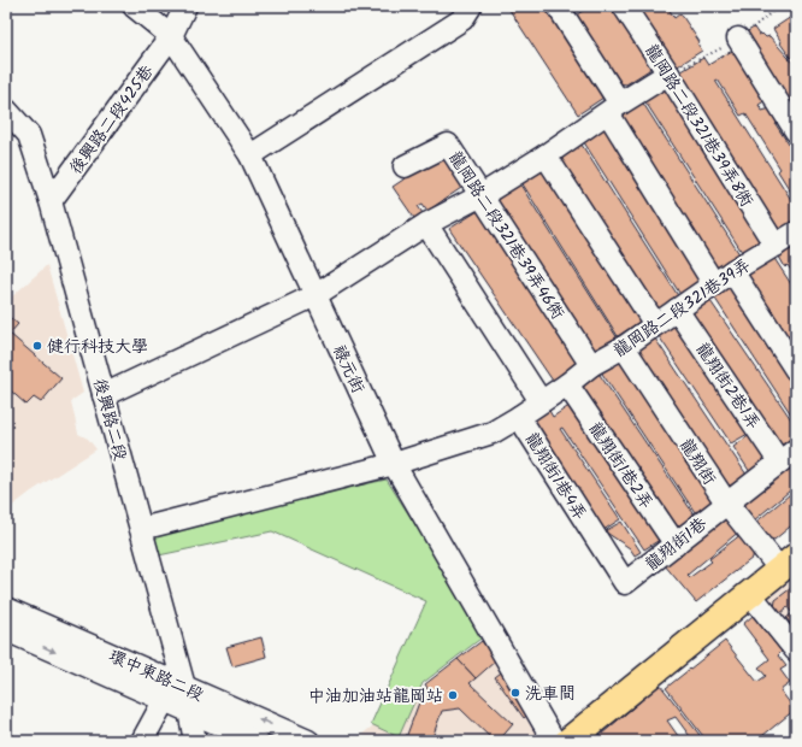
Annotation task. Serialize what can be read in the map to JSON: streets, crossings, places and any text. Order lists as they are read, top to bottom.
{
  "streets": {
    "street": [
      "後興路二段425巷",
      "龍岡路二段321巷39弄8衖",
      "龍岡路二段321巷39弄46衖",
      "龍岡路二段321巷39弄",
      "祿元街",
      "龍翔街2巷1弄",
      "後興路二段",
      "龍翔街",
      "龍翔街1巷2弄",
      "龍翔街1巷4弄",
      "龍翔街1巷",
      "環中東路二段"
    ]
  },
  "crossings": [
    ["後興路二段425巷", "祿元街"],
    ["後興路二段425巷", "後興路二段"],
    ["龍岡路二段321巷39弄8衖", "龍岡路二段321巷39弄"],
    ["龍岡路二段321巷39弄46衖", "龍岡路二段321巷39弄"],
    ["龍岡路二段321巷39弄", "龍翔街2巷1弄"],
    ["龍岡路二段321巷39弄", "龍翔街"],
    ["龍岡路二段321巷39弄", "龍翔街1巷2弄"],
    ["龍岡路二段321巷39弄", "龍翔街1巷4弄"],
    ["龍翔街2巷1弄", "龍翔街1巷"],
    ["後興路二段", "環中東路二段"],
    ["龍翔街", "龍翔街1巷"],
    ["龍翔街1巷2弄", "龍翔街1巷4弄"],
    ["龍翔街1巷2弄", "龍翔街1巷"],
    ["龍翔街1巷4弄", "龍翔街1巷"]
  ],
  "places": ["健行科技大學", "洗車間", "中油加油站龍岡站"]
}
